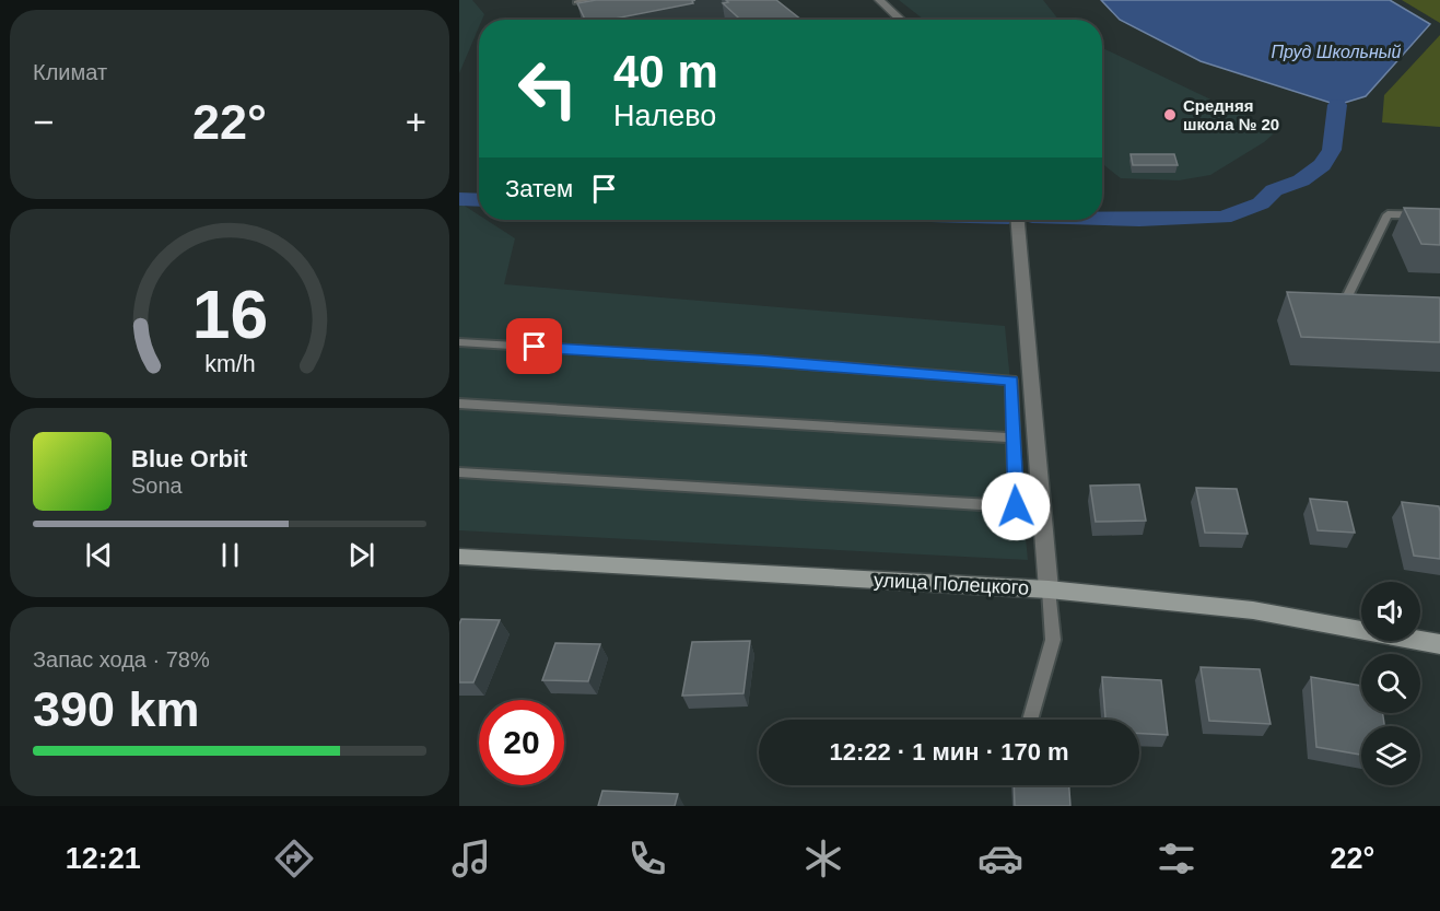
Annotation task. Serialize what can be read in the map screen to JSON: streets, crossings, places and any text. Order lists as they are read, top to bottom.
{
  "streets": {
    "street": ["улица Полецкого"]
  },
  "water": ["Пруд Школьный"],
  "places": ["Средняя школа № 20"],
  "page": {
    "tile": [
      "Климат",
      ["Запас хода · 78%", "390 km"]
    ],
    "turn": ["40 m", "Налево"],
    "heat": ["−", "22°", "+"],
    "then": "Затем",
    "song": ["Blue Orbit", "Sona"],
    "limit": "20",
    "trip": "12:22 · 1 мин · 170 m",
    "tabs": ["12:21", "22°"],
    "gauge": ["16", "km/h"]
  }
}
